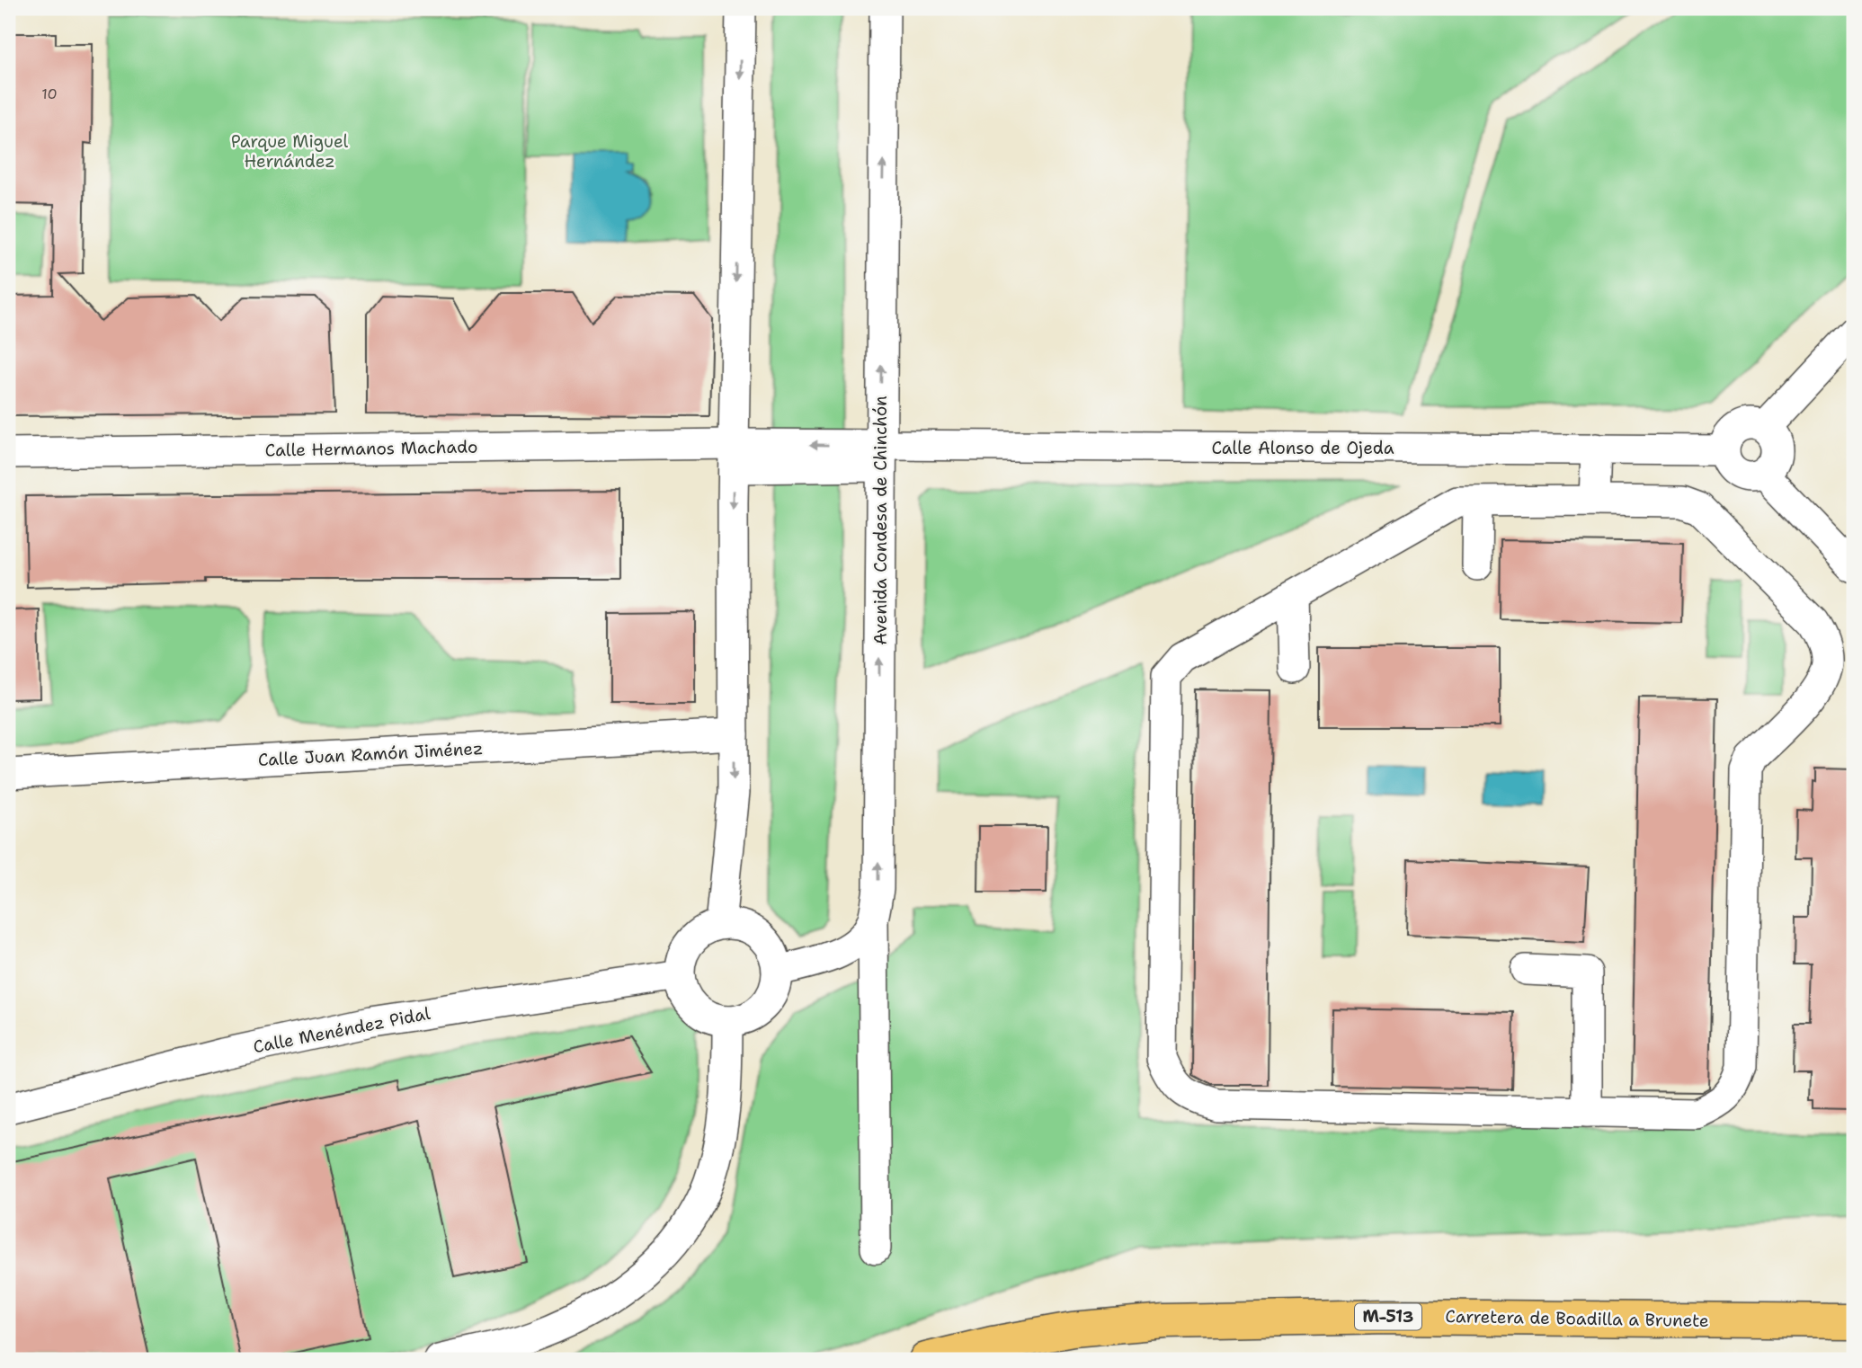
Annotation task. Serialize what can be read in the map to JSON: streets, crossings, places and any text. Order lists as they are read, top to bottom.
{
  "streets": {
    "main road": ["M-513", "Carretera de Boadilla a Brunete"],
    "street": [
      "Calle Alonso de Ojeda",
      "Calle Hermanos Machado",
      "Avenida Condesa de Chinchón",
      "Calle Juan Ramón Jiménez",
      "Calle Menéndez Pidal"
    ]
  },
  "crossings": [
    ["Calle Alonso de Ojeda", "Calle Hermanos Machado"],
    ["Calle Alonso de Ojeda", "Avenida Condesa de Chinchón"]
  ],
  "parks": ["Parque Miguel Hernández"],
  "house_numbers": ["10"]
}
